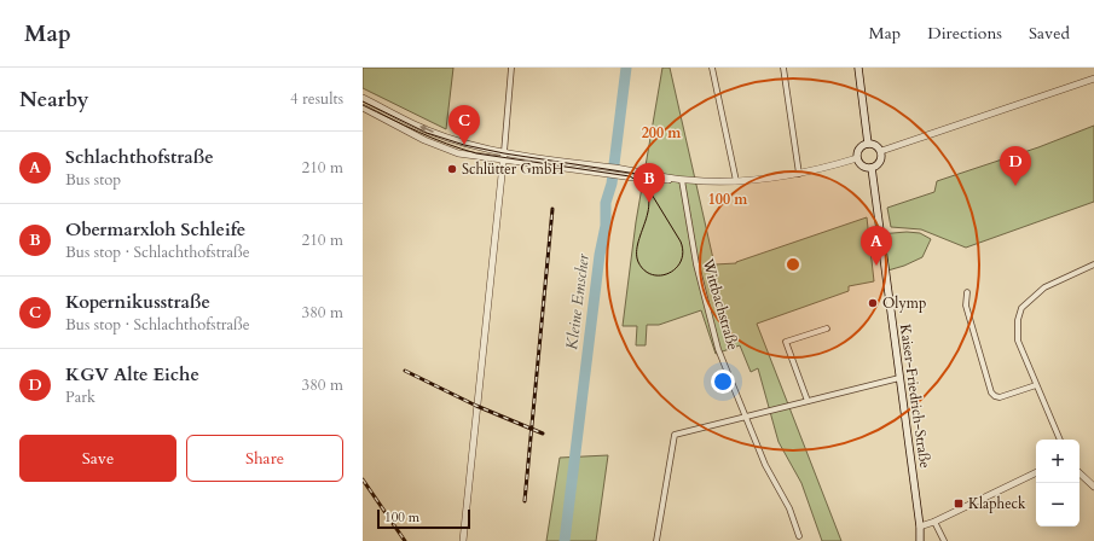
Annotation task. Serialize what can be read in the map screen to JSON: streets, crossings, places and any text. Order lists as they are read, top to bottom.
{
  "streets": {
    "main road": ["Kaiser-Friedrich-Straße"],
    "street": ["Wittbachstraße"]
  },
  "water": ["Kleine Emscher"],
  "places": {
    "other": ["Schlütter GmbH", "Olymp"],
    "transit": ["Klapheck"]
  },
  "scale_bar": "100 m",
  "page": {
    "header": "Map",
    "nav": ["Map", "Directions", "Saved"],
    "heading": ["Nearby", "4 results"],
    "pins": [
      "C",
      "D",
      "B",
      "A"
    ],
    "list": [
      {
        "mark": "A",
        "name": "Schlachthofstraße",
        "note": "Bus stop",
        "value": "210 m"
      },
      {
        "mark": "B",
        "name": "Obermarxloh Schleife",
        "note": "Bus stop · Schlachthofstraße",
        "value": "210 m"
      },
      {
        "mark": "C",
        "name": "Kopernikusstraße",
        "note": "Bus stop · Schlachthofstraße",
        "value": "380 m"
      },
      {
        "mark": "D",
        "name": "KGV Alte Eiche",
        "note": "Park",
        "value": "380 m"
      }
    ],
    "buttons": ["Save", "Share"],
    "map_buttons": ["+", "−"],
    "scale": "100 m"
  },
  "rings": ["200 m", "100 m"]
}
